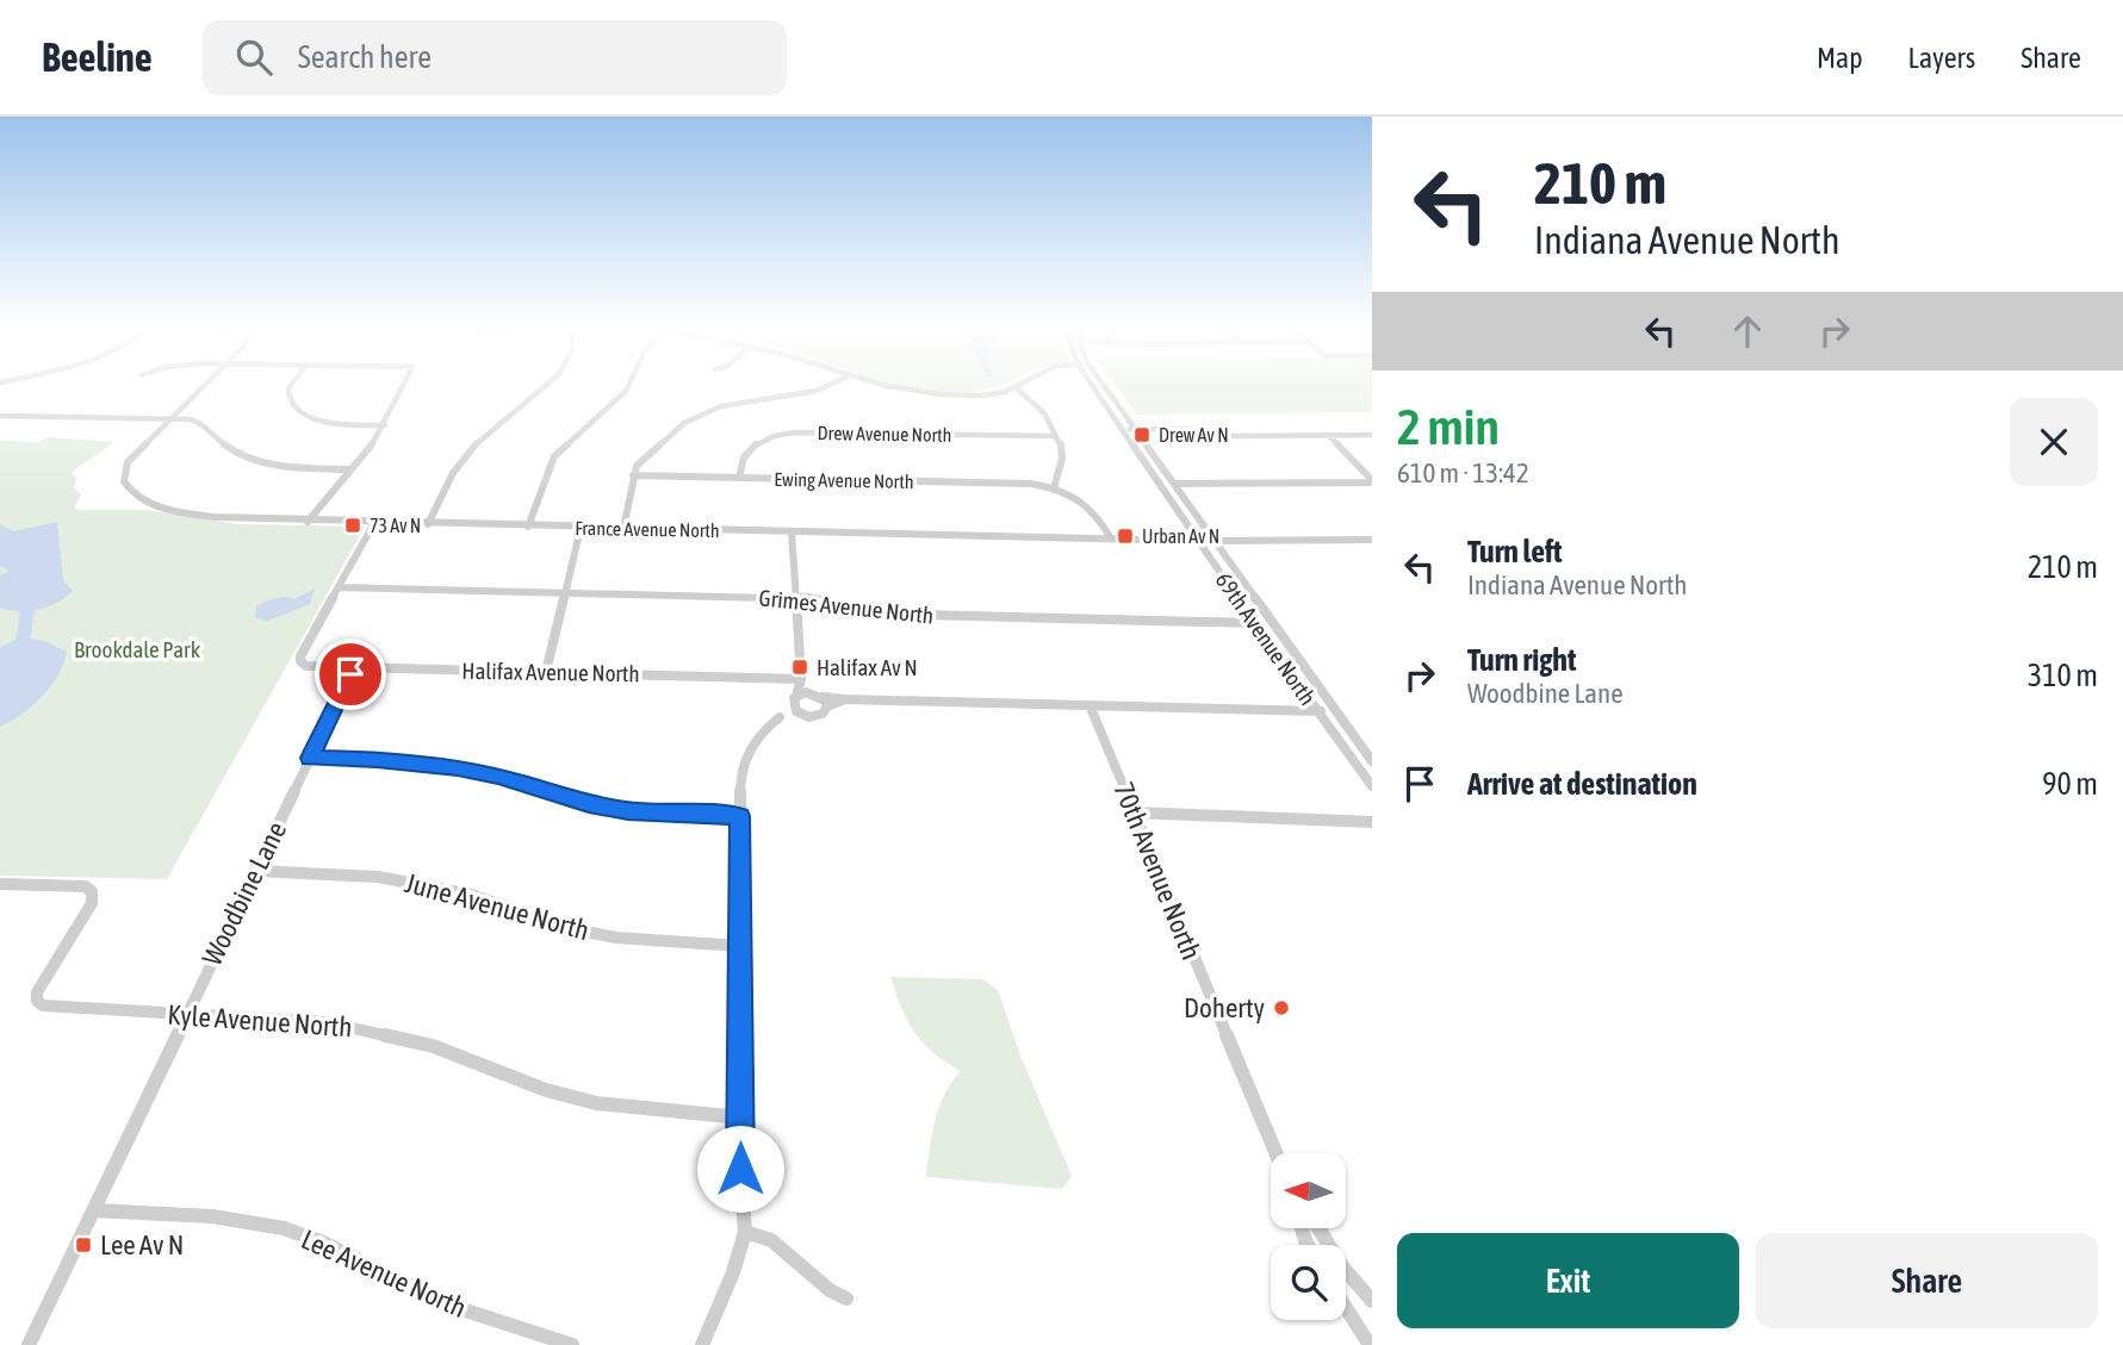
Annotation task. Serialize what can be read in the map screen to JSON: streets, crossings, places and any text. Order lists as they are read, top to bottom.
{
  "streets": {
    "street": [
      "Drew Avenue North",
      "Ewing Avenue North",
      "France Avenue North",
      "Grimes Avenue North",
      "69th Avenue North",
      "Halifax Avenue North",
      "70th Avenue North",
      "Woodbine Lane",
      "June Avenue North",
      "Kyle Avenue North",
      "Lee Avenue North"
    ]
  },
  "crossings": [
    ["Drew Avenue North", "Ewing Avenue North"],
    ["Ewing Avenue North", "France Avenue North"],
    ["France Avenue North", "69th Avenue North"],
    ["Grimes Avenue North", "69th Avenue North"],
    ["Grimes Avenue North", "Halifax Avenue North"],
    ["Halifax Avenue North", "Woodbine Lane"],
    ["Woodbine Lane", "June Avenue North"],
    ["Woodbine Lane", "Kyle Avenue North"],
    ["Woodbine Lane", "Lee Avenue North"]
  ],
  "parks": ["Brookdale Park"],
  "places": {
    "transit": [
      "Drew Av N",
      "73 Av N",
      "Urban Av N",
      "Halifax Av N",
      "Lee Av N"
    ],
    "other": ["Doherty"]
  },
  "north": "left",
  "page": {
    "header": "Beeline",
    "search": "Search here",
    "nav": ["Map", "Layers", "Share"],
    "turn": ["210 m", "Indiana Avenue North"],
    "heading": ["2 min", "610 m · 13:42"],
    "list": [
      {
        "name": "Turn left",
        "note": "Indiana Avenue North",
        "value": "210 m"
      },
      {
        "name": "Turn right",
        "note": "Woodbine Lane",
        "value": "310 m"
      },
      {
        "name": "Arrive at destination",
        "value": "90 m"
      }
    ],
    "buttons": ["Exit", "Share"]
  }
}
